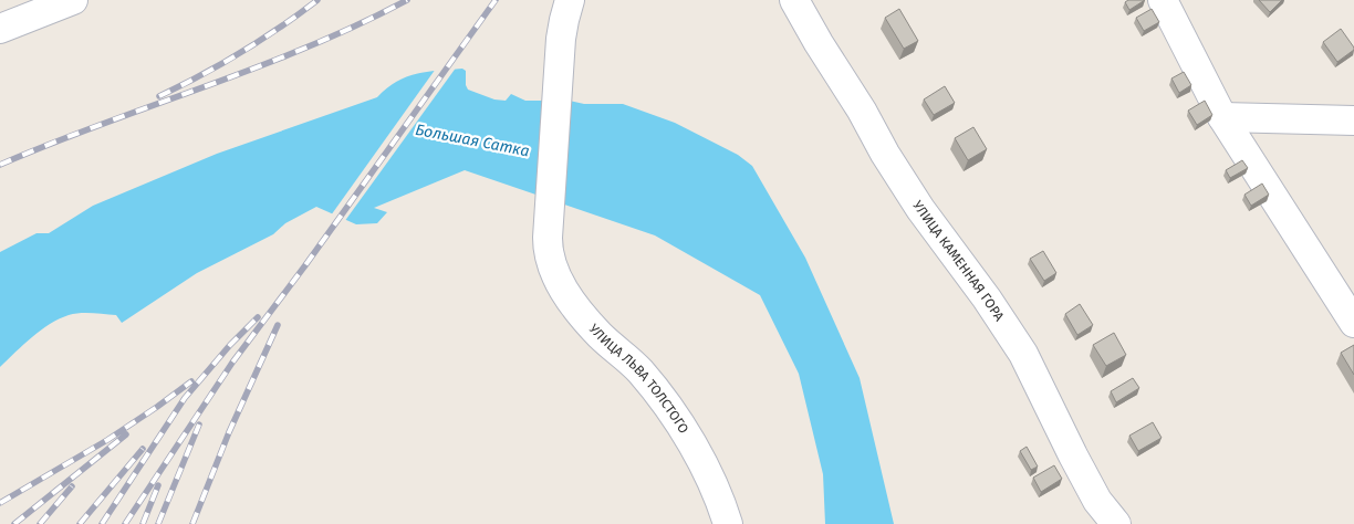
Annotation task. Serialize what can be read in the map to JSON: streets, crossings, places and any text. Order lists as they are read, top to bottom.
{
  "streets": {
    "street": ["УЛИЦА КАМЕННАЯ ГОРА", "УЛИЦА ЛЬВА ТОЛСТОГО"]
  },
  "water": ["Большая Сатка"]
}
